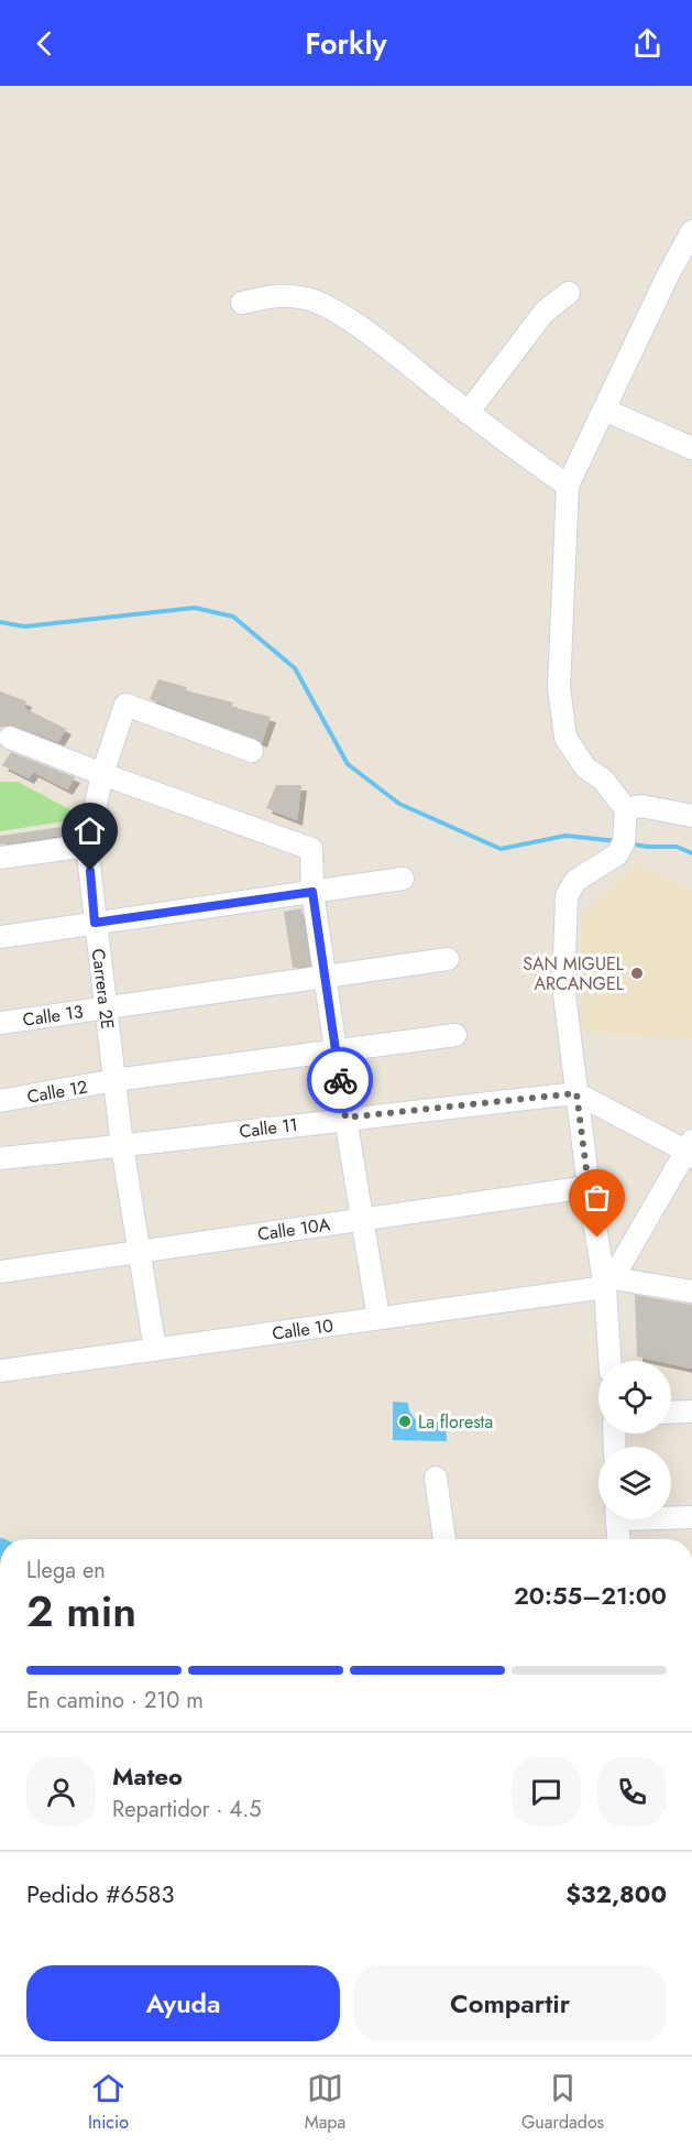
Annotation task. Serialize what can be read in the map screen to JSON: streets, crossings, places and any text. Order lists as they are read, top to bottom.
{
  "streets": {
    "street": [
      "Carrera 2E",
      "Calle 13",
      "Calle 12",
      "Calle 11",
      "Calle 10A",
      "Calle 10"
    ]
  },
  "crossings": [
    ["Carrera 2E", "Calle 13"],
    ["Carrera 2E", "Calle 12"],
    ["Carrera 2E", "Calle 11"],
    ["Carrera 2E", "Calle 10A"],
    ["Carrera 2E", "Calle 10"]
  ],
  "places": ["SAN MIGUEL ARCANGEL", "La floresta"],
  "page": {
    "header": "Forkly",
    "heading": ["2 min", "Llega en", "20:55–21:00"],
    "panel": [
      "Mateo",
      "Repartidor · 4.5",
      "Pedido #6583",
      "$32,800"
    ],
    "bar": "En camino · 210 m",
    "buttons": ["Ayuda", "Compartir"],
    "tabs": ["Inicio", "Mapa", "Guardados"]
  }
}
